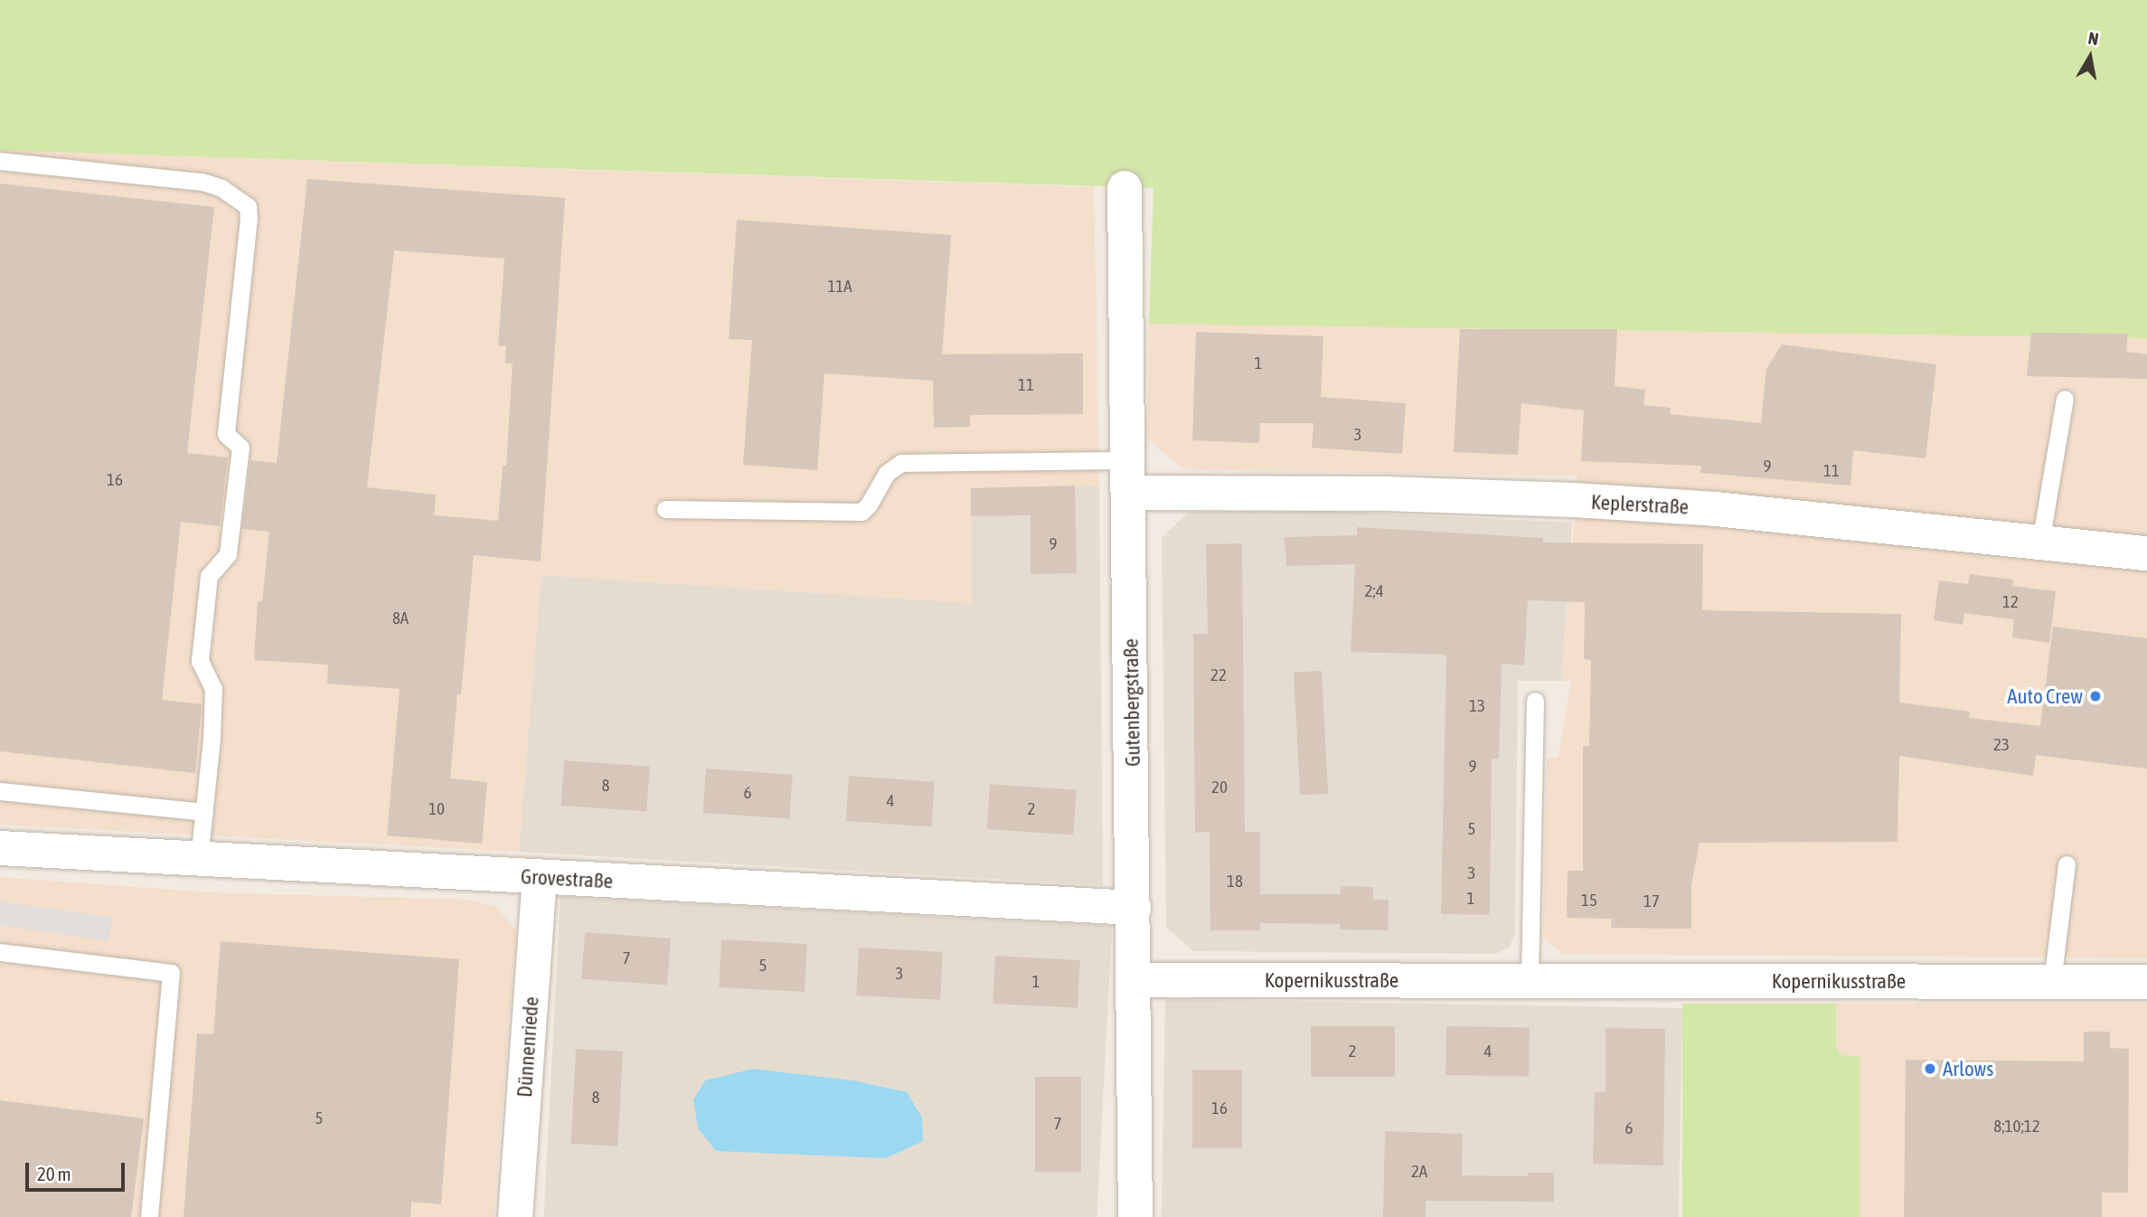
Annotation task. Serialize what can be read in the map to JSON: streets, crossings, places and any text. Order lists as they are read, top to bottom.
{
  "streets": {
    "street": [
      "Keplerstraße",
      "Gutenbergstraße",
      "Grovestraße",
      "Kopernikusstraße",
      "Dünnenriede"
    ]
  },
  "crossings": [
    ["Keplerstraße", "Gutenbergstraße"],
    ["Gutenbergstraße", "Grovestraße"],
    ["Gutenbergstraße", "Kopernikusstraße"],
    ["Grovestraße", "Dünnenriede"]
  ],
  "places": ["Auto Crew", "Arlows"],
  "house_numbers": [
    "11A",
    "1",
    "11",
    "3",
    "9",
    "11",
    "16",
    "9",
    "2;4",
    "12",
    "8A",
    "22",
    "13",
    "23",
    "9",
    "8",
    "20",
    "6",
    "4",
    "10",
    "2",
    "5",
    "3",
    "18",
    "1",
    "15",
    "17",
    "7",
    "5",
    "3",
    "1",
    "2",
    "4",
    "8",
    "16",
    "5",
    "7",
    "8;10;12",
    "6",
    "2A"
  ],
  "scale_bar": "20 m",
  "north": "top"
}
